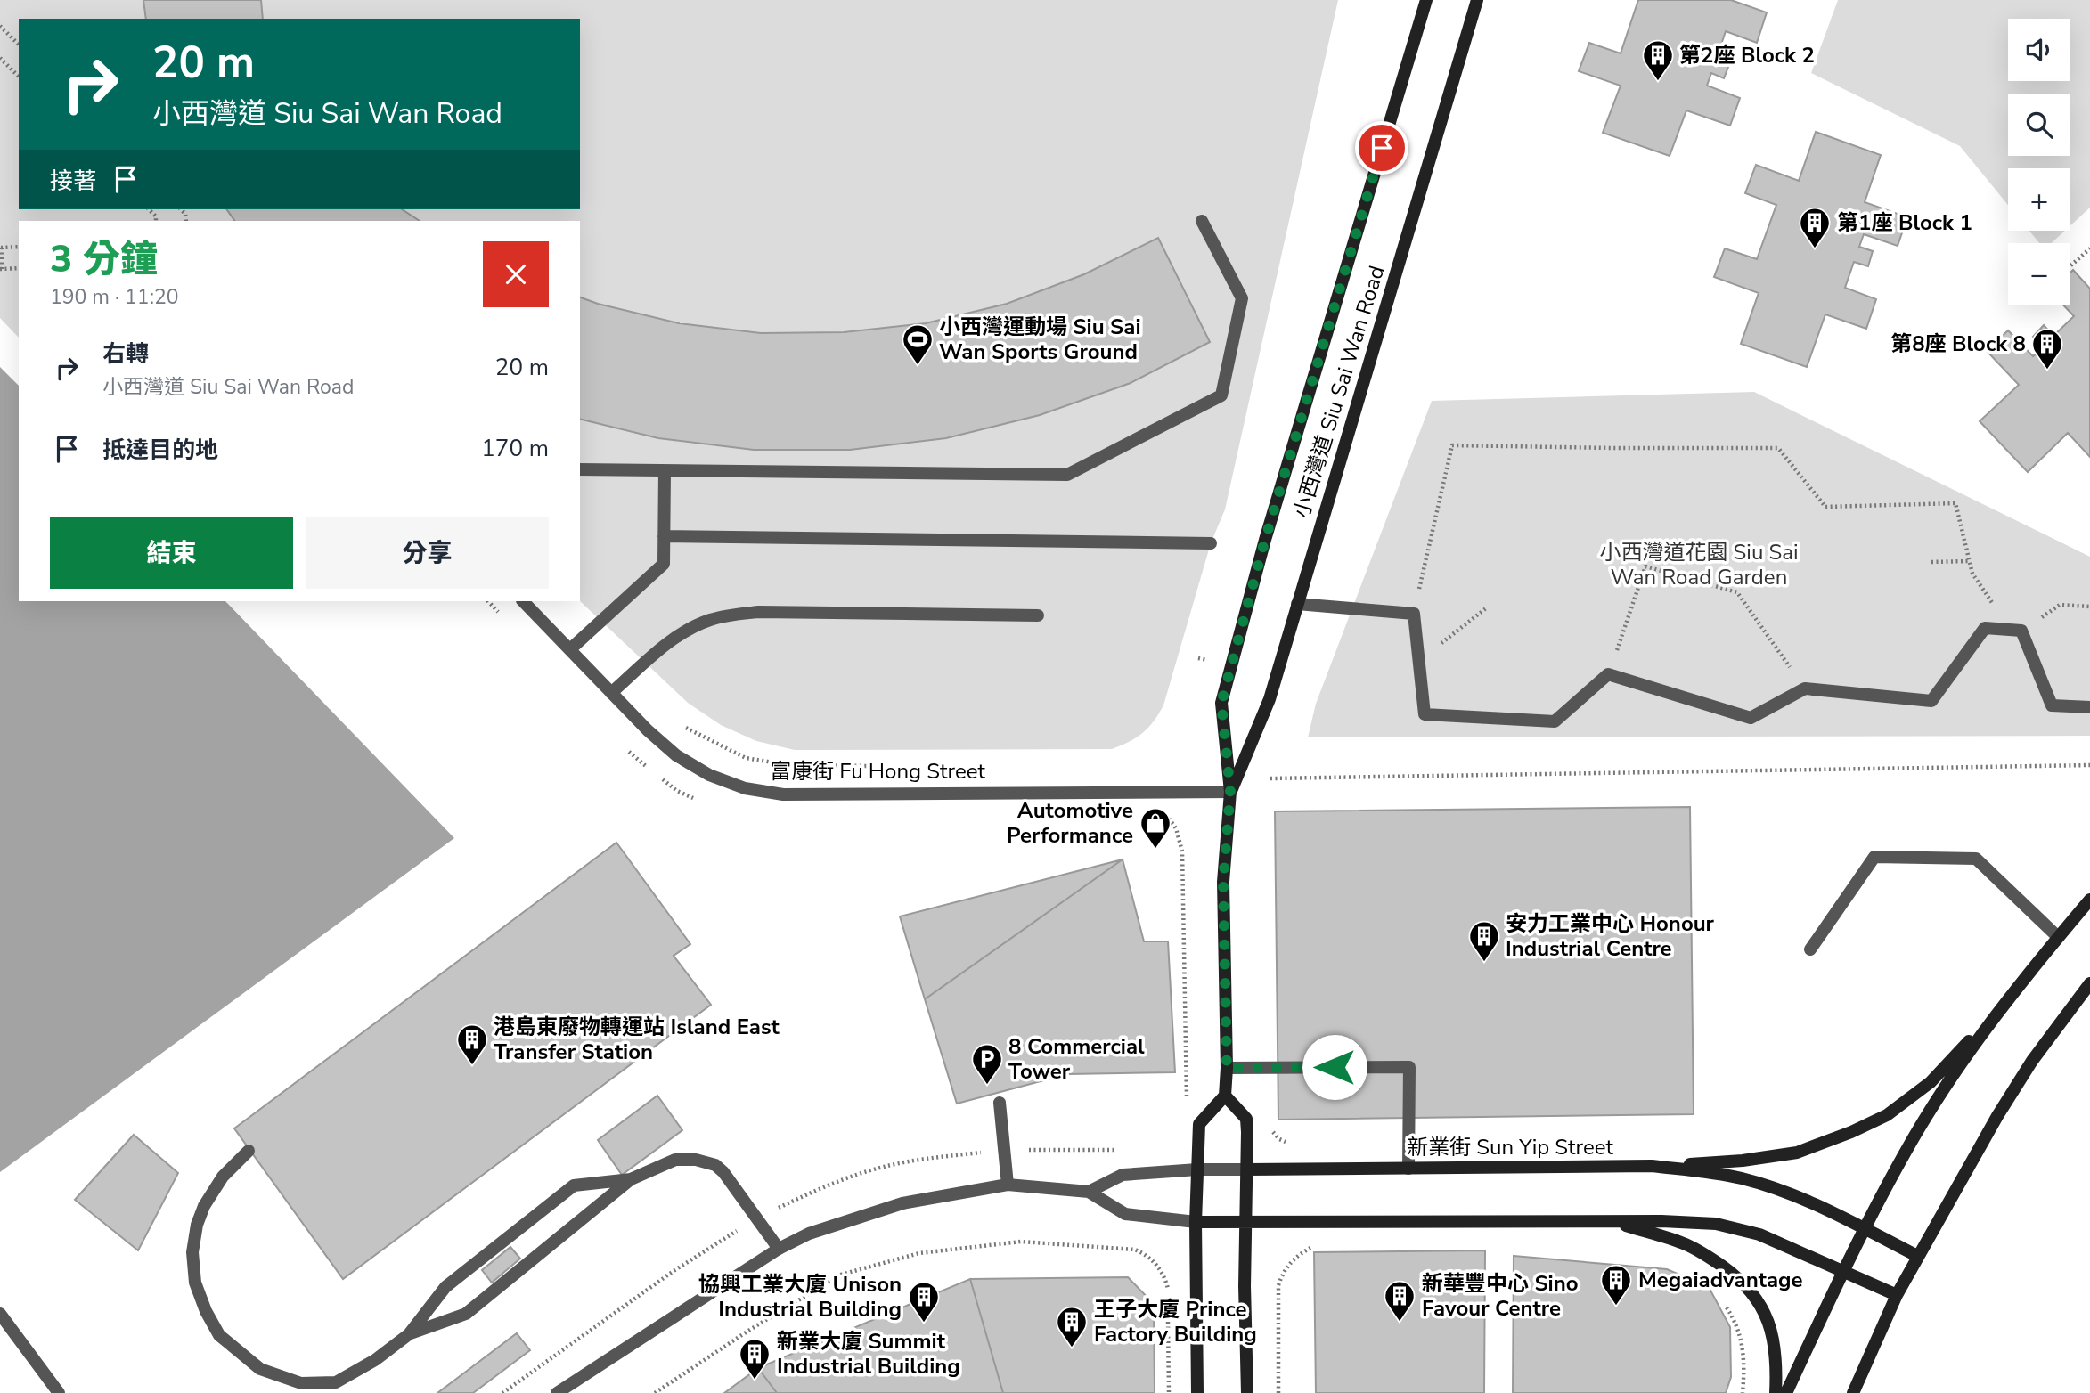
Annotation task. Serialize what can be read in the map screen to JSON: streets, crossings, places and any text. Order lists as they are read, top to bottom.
{
  "streets": {
    "main road": ["小西灣道 Siu Sai Wan Road", "新業街 Sun Yip Street"],
    "street": ["富康街 Fu Hong Street"]
  },
  "crossings": [
    ["小西灣道 Siu Sai Wan Road", "富康街 Fu Hong Street"]
  ],
  "parks": ["小西灣道花園 Siu Sai Wan Road Garden"],
  "places": {
    "building": [
      "第2座 Block 2",
      "第1座 Block 1",
      "第8座 Block 8",
      "安力工業中心 Honour Industrial Centre",
      "港島東廢物轉運站 Island East Transfer Station",
      "Megaiadvantage",
      "新華豐中心 Sino Favour Centre",
      "協興工業大廈 Unison Industrial Building",
      "王子大廈 Prince Factory Building",
      "新業大廈 Summit Industrial Building"
    ],
    "sports": ["小西灣運動場 Siu Sai Wan Sports Ground"],
    "shop": ["Automotive Performance"],
    "parking": ["8 Commercial Tower"]
  },
  "page": {
    "map_buttons": ["+", "−"],
    "turn": ["20 m", "小西灣道 Siu Sai Wan Road"],
    "then": "接著",
    "heading": ["3 分鐘", "190 m · 11:20"],
    "list": [
      {
        "name": "右轉",
        "note": "小西灣道 Siu Sai Wan Road",
        "value": "20 m"
      },
      {
        "name": "抵達目的地",
        "value": "170 m"
      }
    ],
    "buttons": ["結束", "分享"]
  }
}
